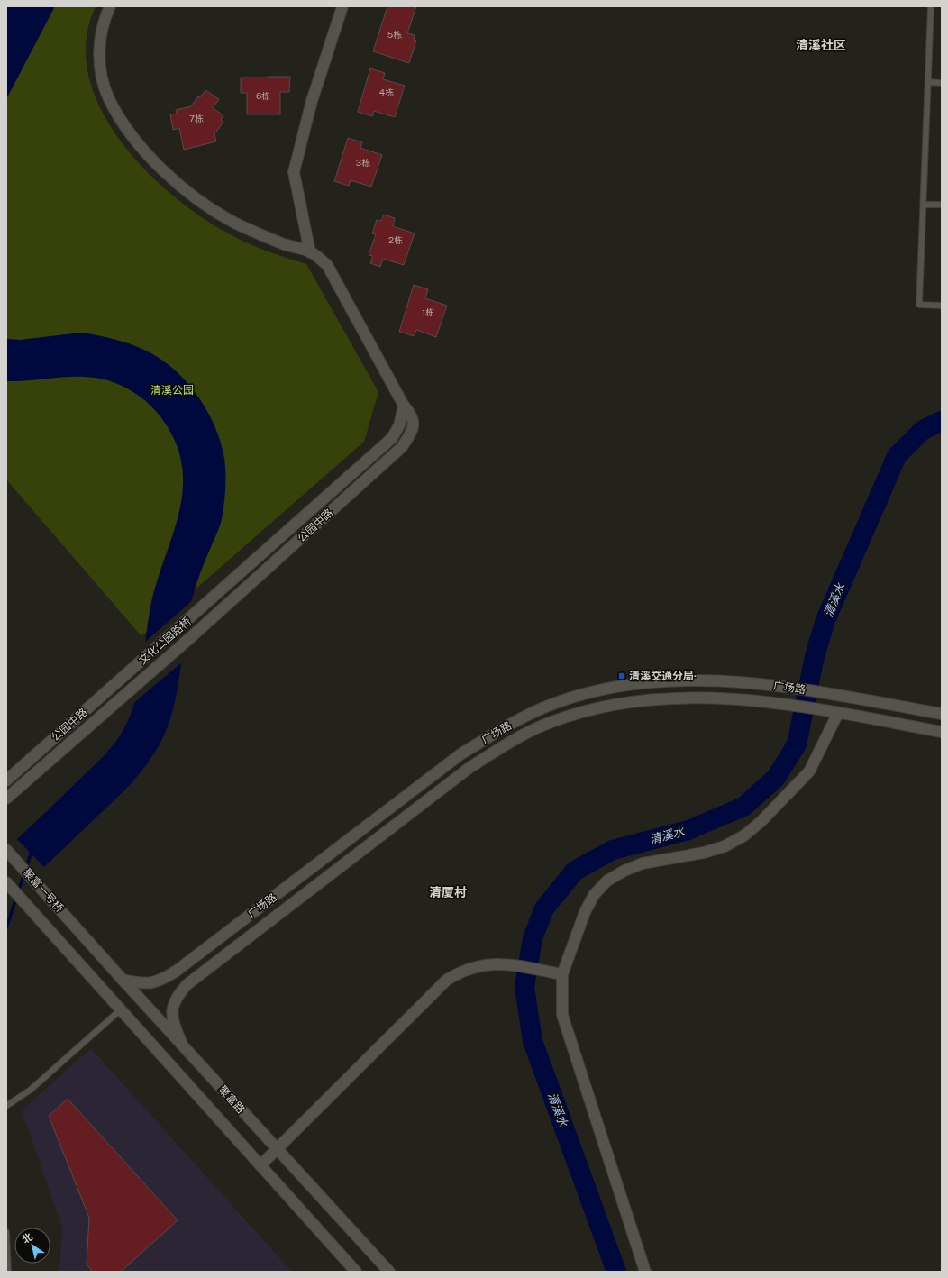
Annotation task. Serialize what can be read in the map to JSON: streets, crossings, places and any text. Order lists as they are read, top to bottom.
{
  "streets": {
    "street": [
      "公园中路",
      "文化公园路桥",
      "广场路",
      "聚富一号桥",
      "聚富路"
    ]
  },
  "crossings": [
    ["公园中路", "文化公园路桥"],
    ["广场路", "聚富路"],
    ["聚富一号桥", "聚富路"]
  ],
  "districts": ["清溪社区", "清厦村"],
  "water": ["清溪水"],
  "parks": ["清溪公园"],
  "places": {
    "transit": ["清溪交通分局·"]
  },
  "house_numbers": [
    "5栋",
    "4栋",
    "6栋",
    "7栋",
    "3栋",
    "2栋",
    "1栋"
  ],
  "north": "top left"
}
